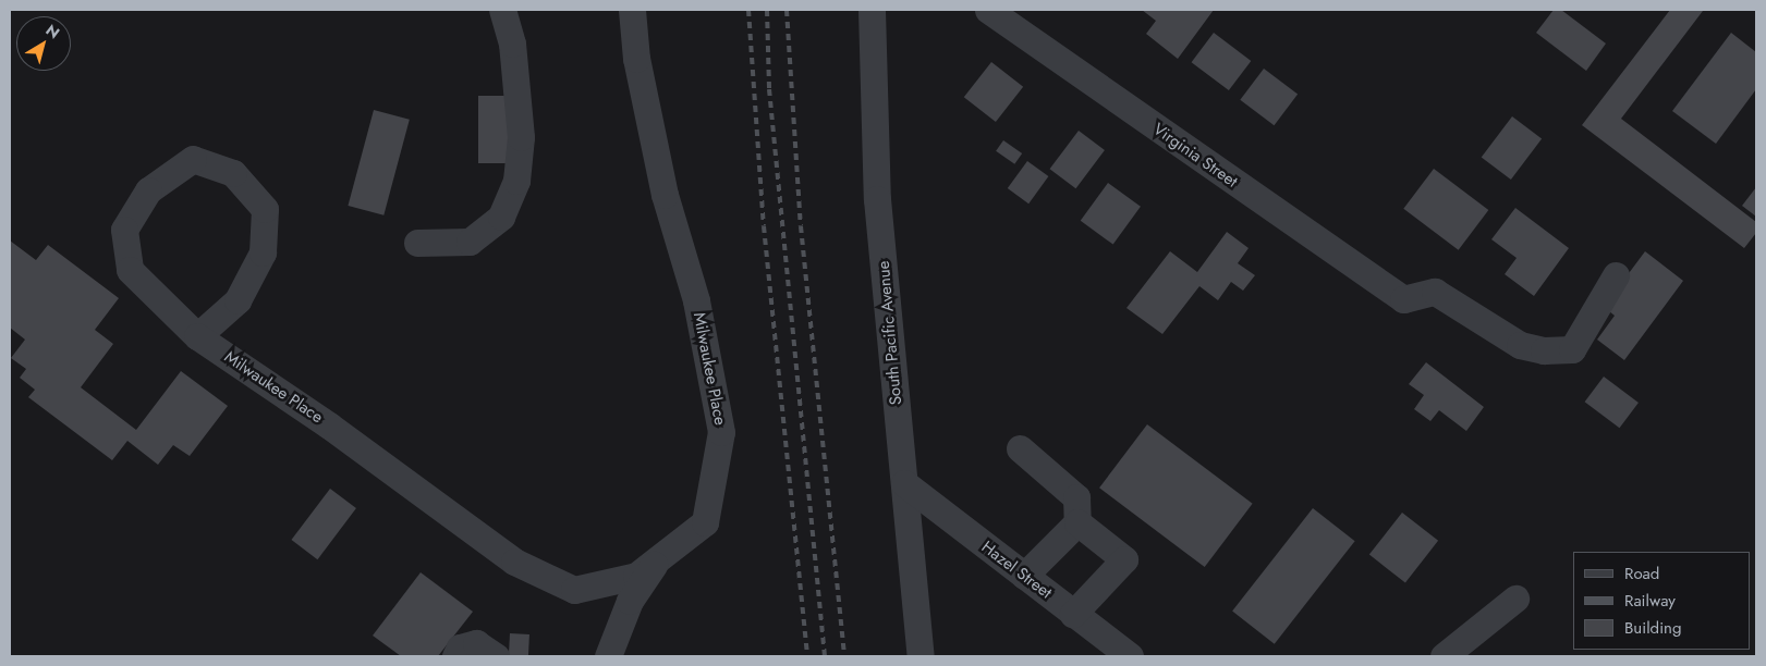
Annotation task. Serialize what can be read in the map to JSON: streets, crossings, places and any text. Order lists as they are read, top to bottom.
{
  "streets": {
    "street": [
      "Virginia Street",
      "South Pacific Avenue",
      "Milwaukee Place",
      "Hazel Street"
    ]
  },
  "crossings": [
    ["South Pacific Avenue", "Hazel Street"]
  ],
  "legend": ["Road", "Railway", "Building"],
  "north": "top right"
}
